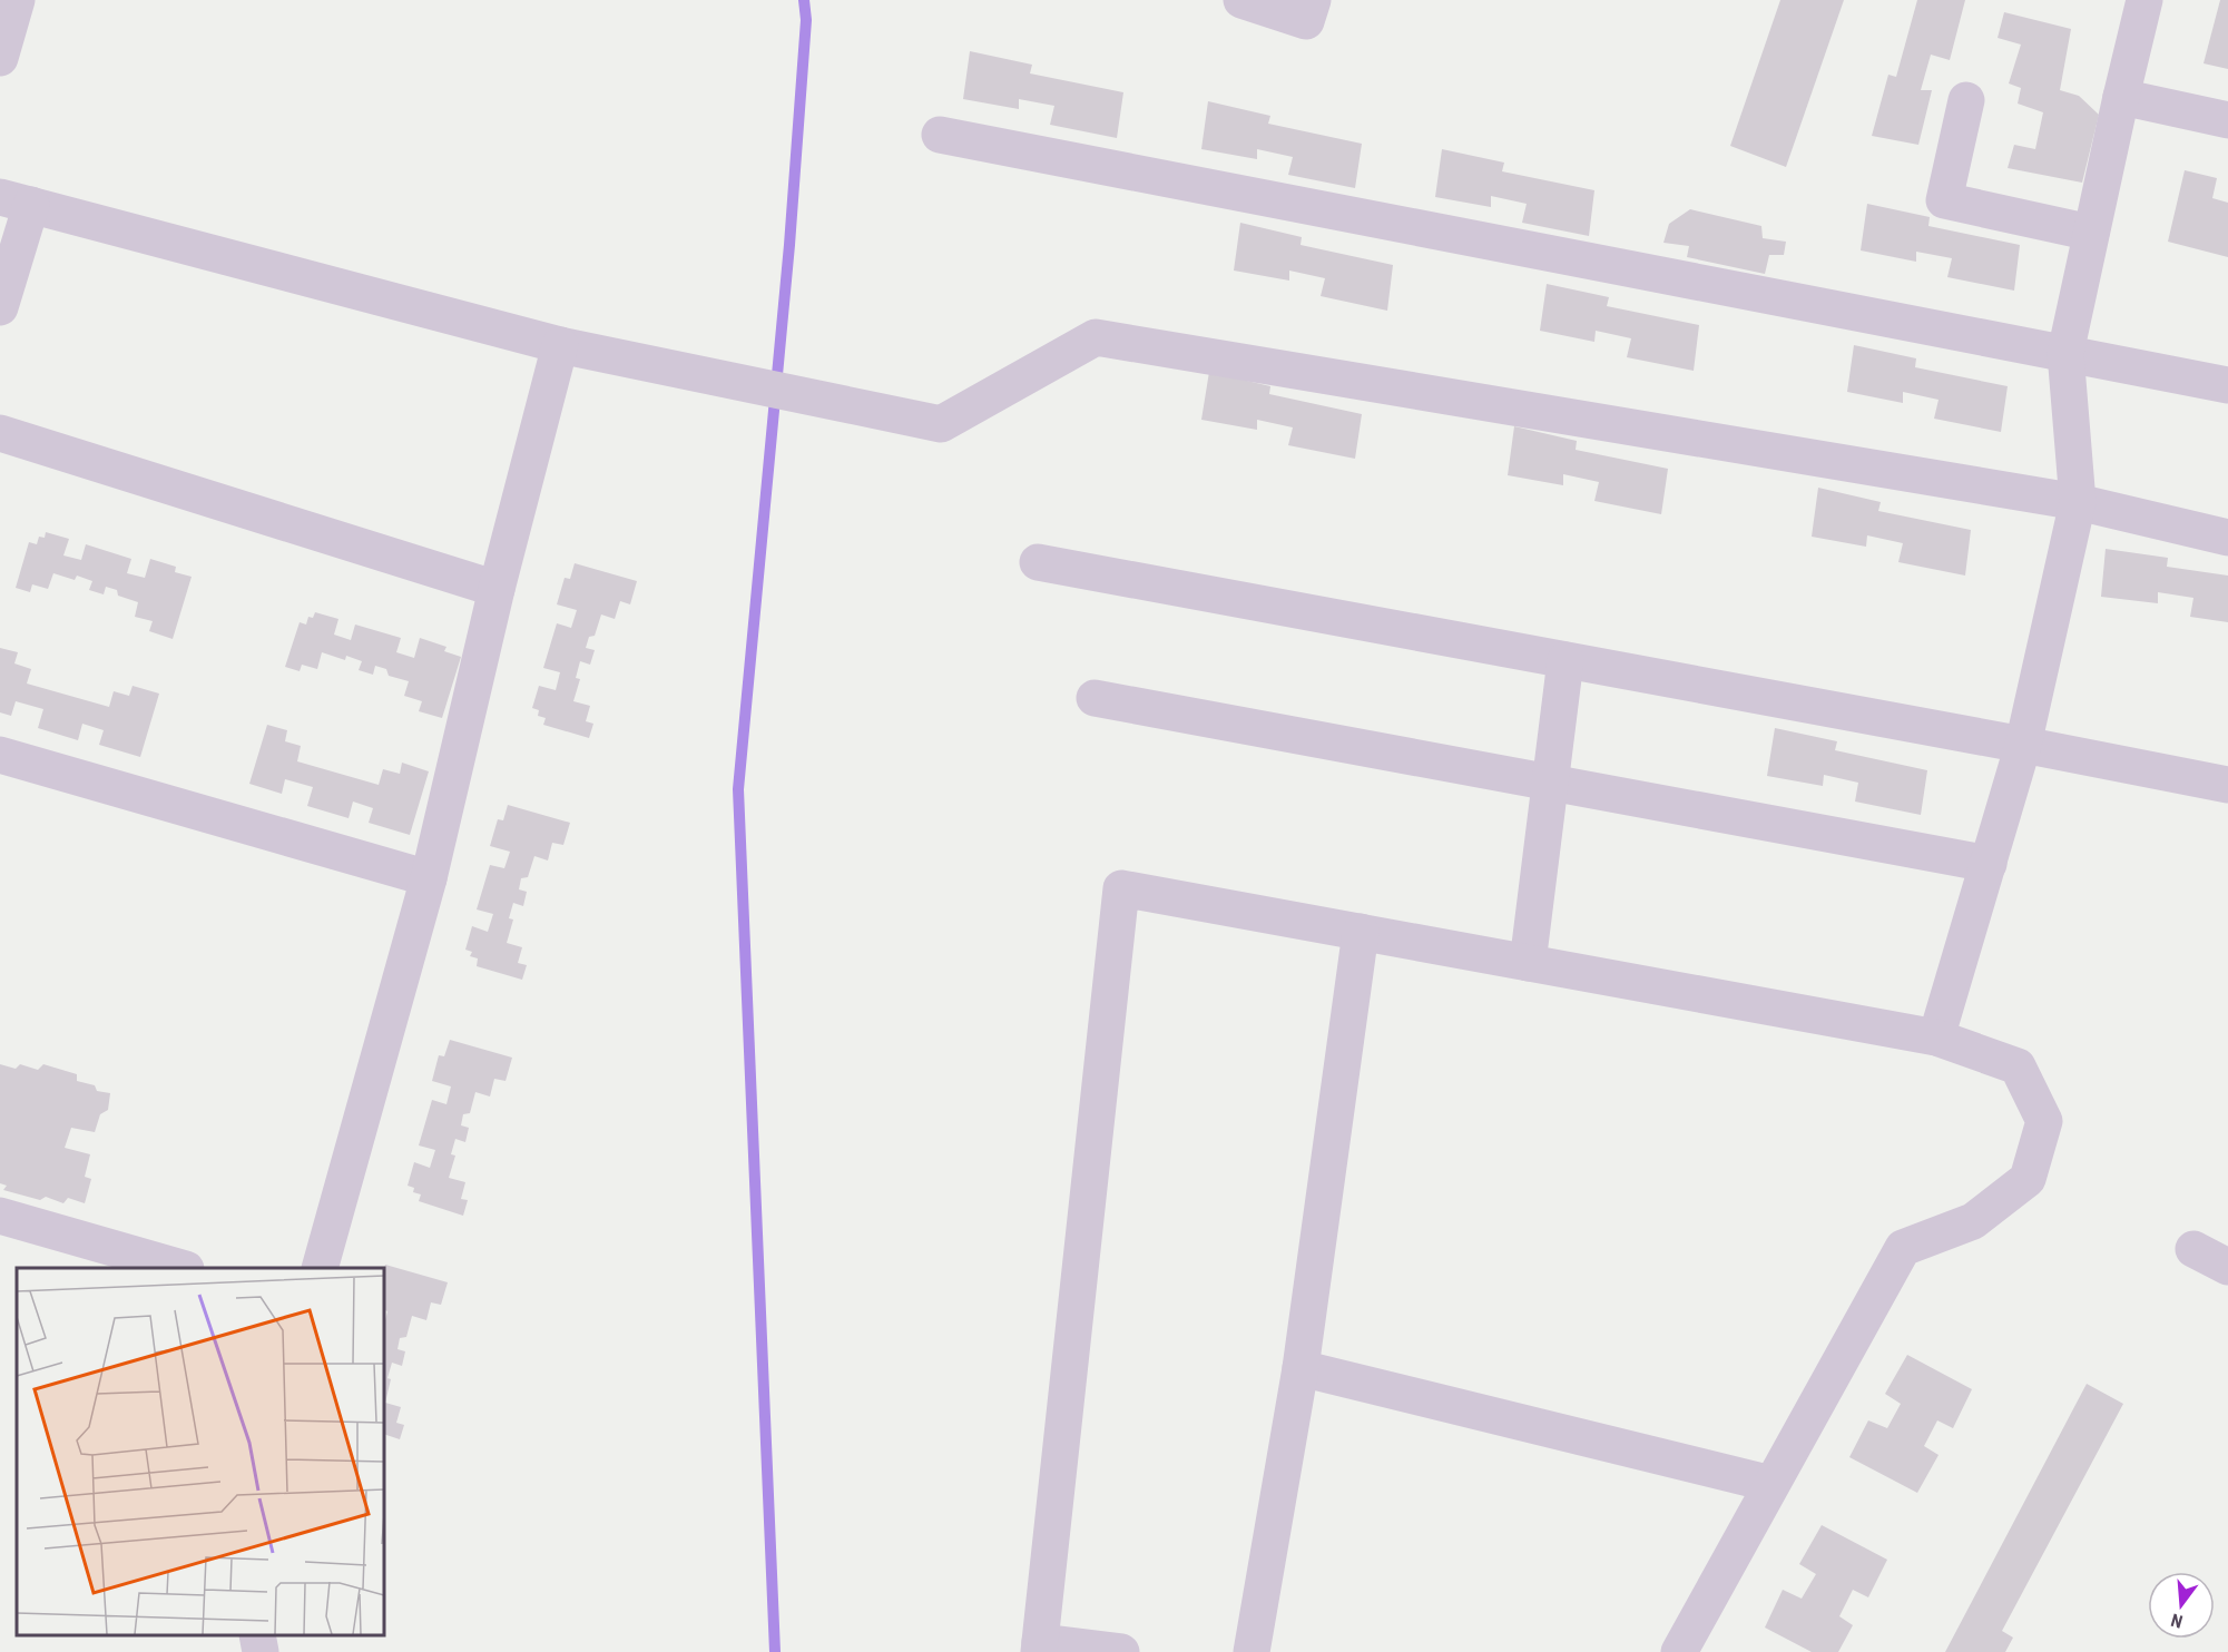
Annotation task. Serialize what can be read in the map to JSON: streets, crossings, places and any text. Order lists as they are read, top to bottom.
{
  "north": "bottom"
}
